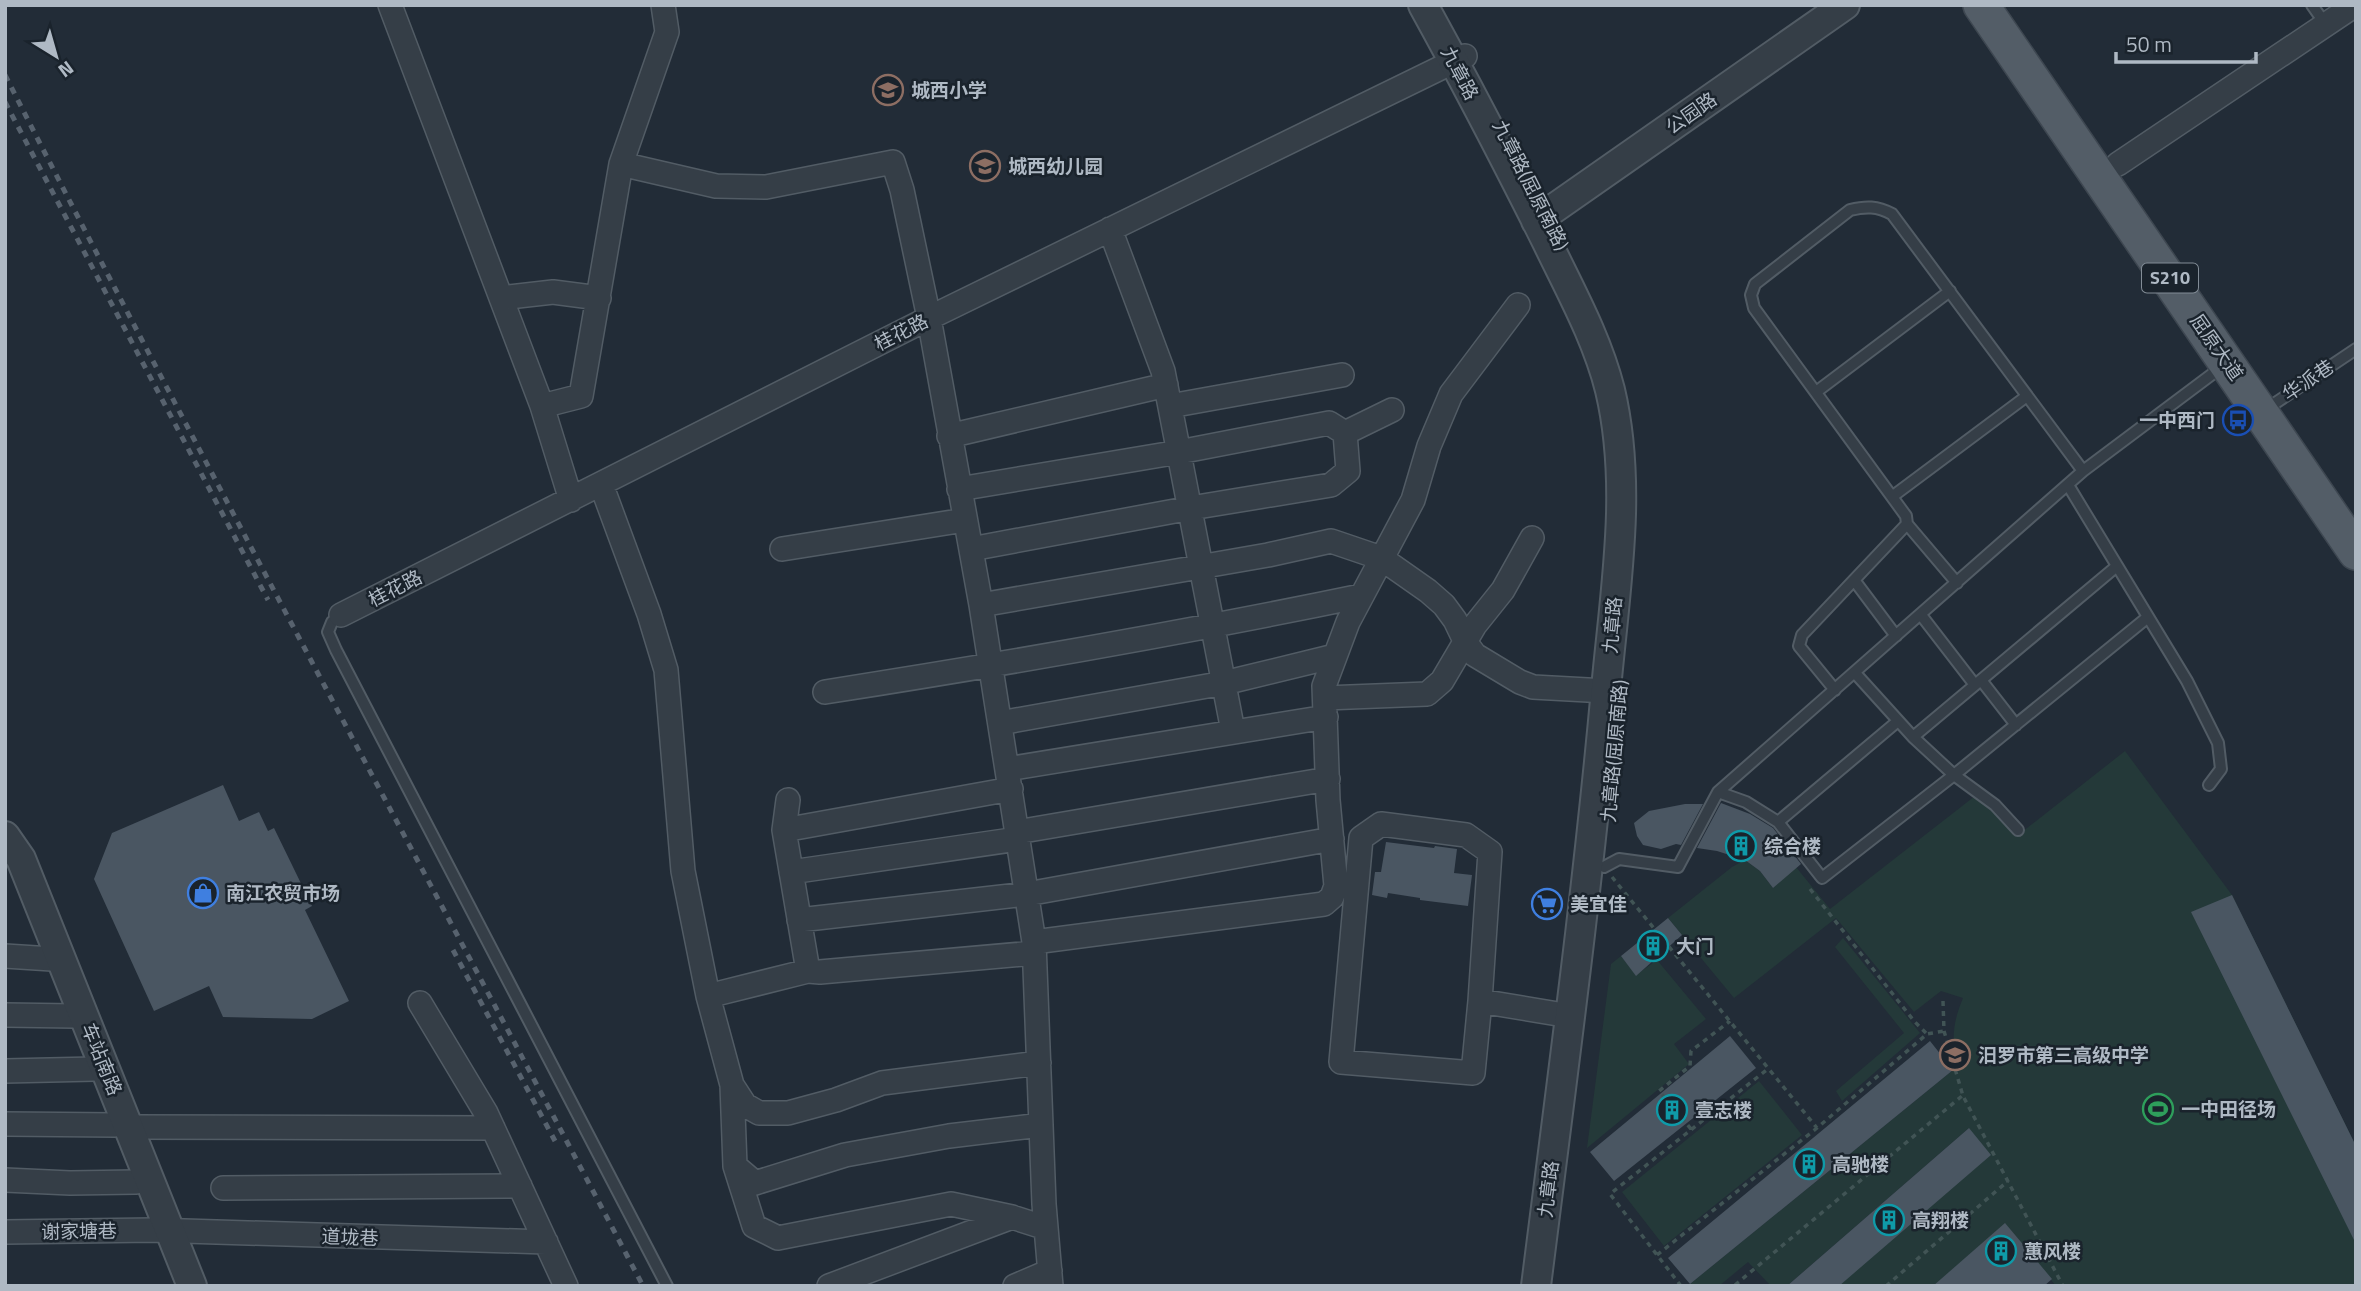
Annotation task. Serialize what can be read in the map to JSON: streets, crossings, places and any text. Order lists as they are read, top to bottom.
{
  "streets": {
    "main road": ["S210", "屈原大道"],
    "street": [
      "九章路",
      "公园路",
      "九章路(屈原南路)",
      "桂花路",
      "车站南路",
      "谢家塘巷",
      "道垅巷"
    ],
    "lane": ["华派巷"]
  },
  "crossings": [
    ["九章路", "公园路"],
    ["九章路", "九章路(屈原南路)"],
    ["九章路", "桂花路"],
    ["公园路", "九章路(屈原南路)"],
    ["屈原大道", "华派巷"],
    ["车站南路", "谢家塘巷"],
    ["车站南路", "道垅巷"],
    ["谢家塘巷", "道垅巷"]
  ],
  "places": {
    "school or university": ["城西小学", "城西幼儿园", "汨罗市第三高级中学"],
    "bus stop": ["一中西门"],
    "building": [
      "综合楼",
      "大门",
      "壹志楼",
      "高驰楼",
      "高翔楼",
      "蕙风楼"
    ],
    "shop": ["南江农贸市场"],
    "supermarket": ["美宜佳"],
    "sports": ["一中田径场"]
  },
  "scale_bar": "50 m",
  "north": "bottom right"
}
